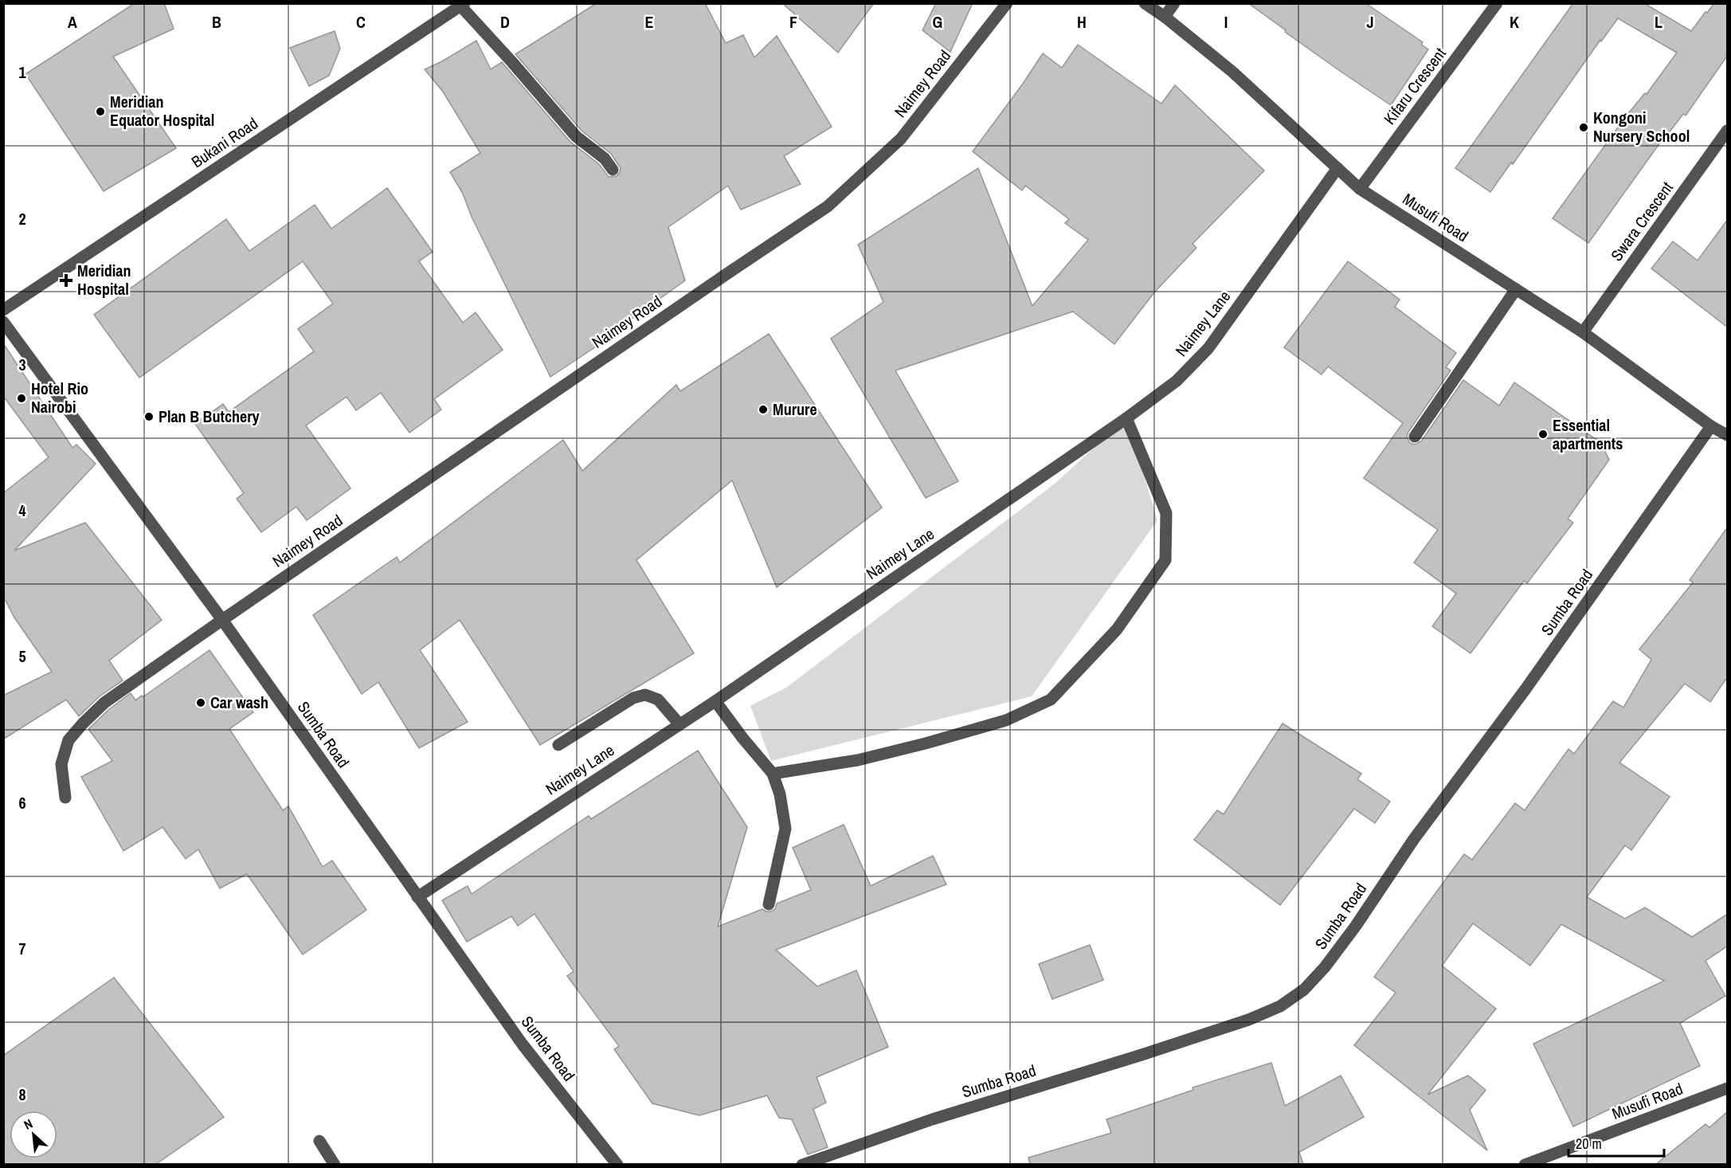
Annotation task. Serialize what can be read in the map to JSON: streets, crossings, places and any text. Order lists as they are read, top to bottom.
{
  "streets": {
    "street": [
      "Naimey Road",
      "Kifaru Crescent",
      "Bukani Road",
      "Musufi Road",
      "Swara Crescent",
      "Naimey Lane",
      "Sumba Road"
    ]
  },
  "crossings": [
    ["Naimey Road", "Sumba Road"],
    ["Kifaru Crescent", "Musufi Road"],
    ["Musufi Road", "Swara Crescent"],
    ["Musufi Road", "Naimey Lane"],
    ["Musufi Road", "Sumba Road"],
    ["Naimey Lane", "Sumba Road"]
  ],
  "places": {
    "other": [
      "Meridian Equator Hospital",
      "Kongoni Nursery School",
      "Hotel Rio Nairobi",
      "Murure",
      "Plan B Butchery",
      "Essential apartments",
      "Car wash"
    ],
    "health": ["Meridian Hospital"]
  },
  "scale_bar": "20 m",
  "north": "top left",
  "grid": {
    "columns": [
      "A",
      "B",
      "C",
      "D",
      "E",
      "F",
      "G",
      "H",
      "I",
      "J",
      "K",
      "L"
    ],
    "rows": [
      "1",
      "2",
      "3",
      "4",
      "5",
      "6",
      "7",
      "8"
    ]
  }
}
